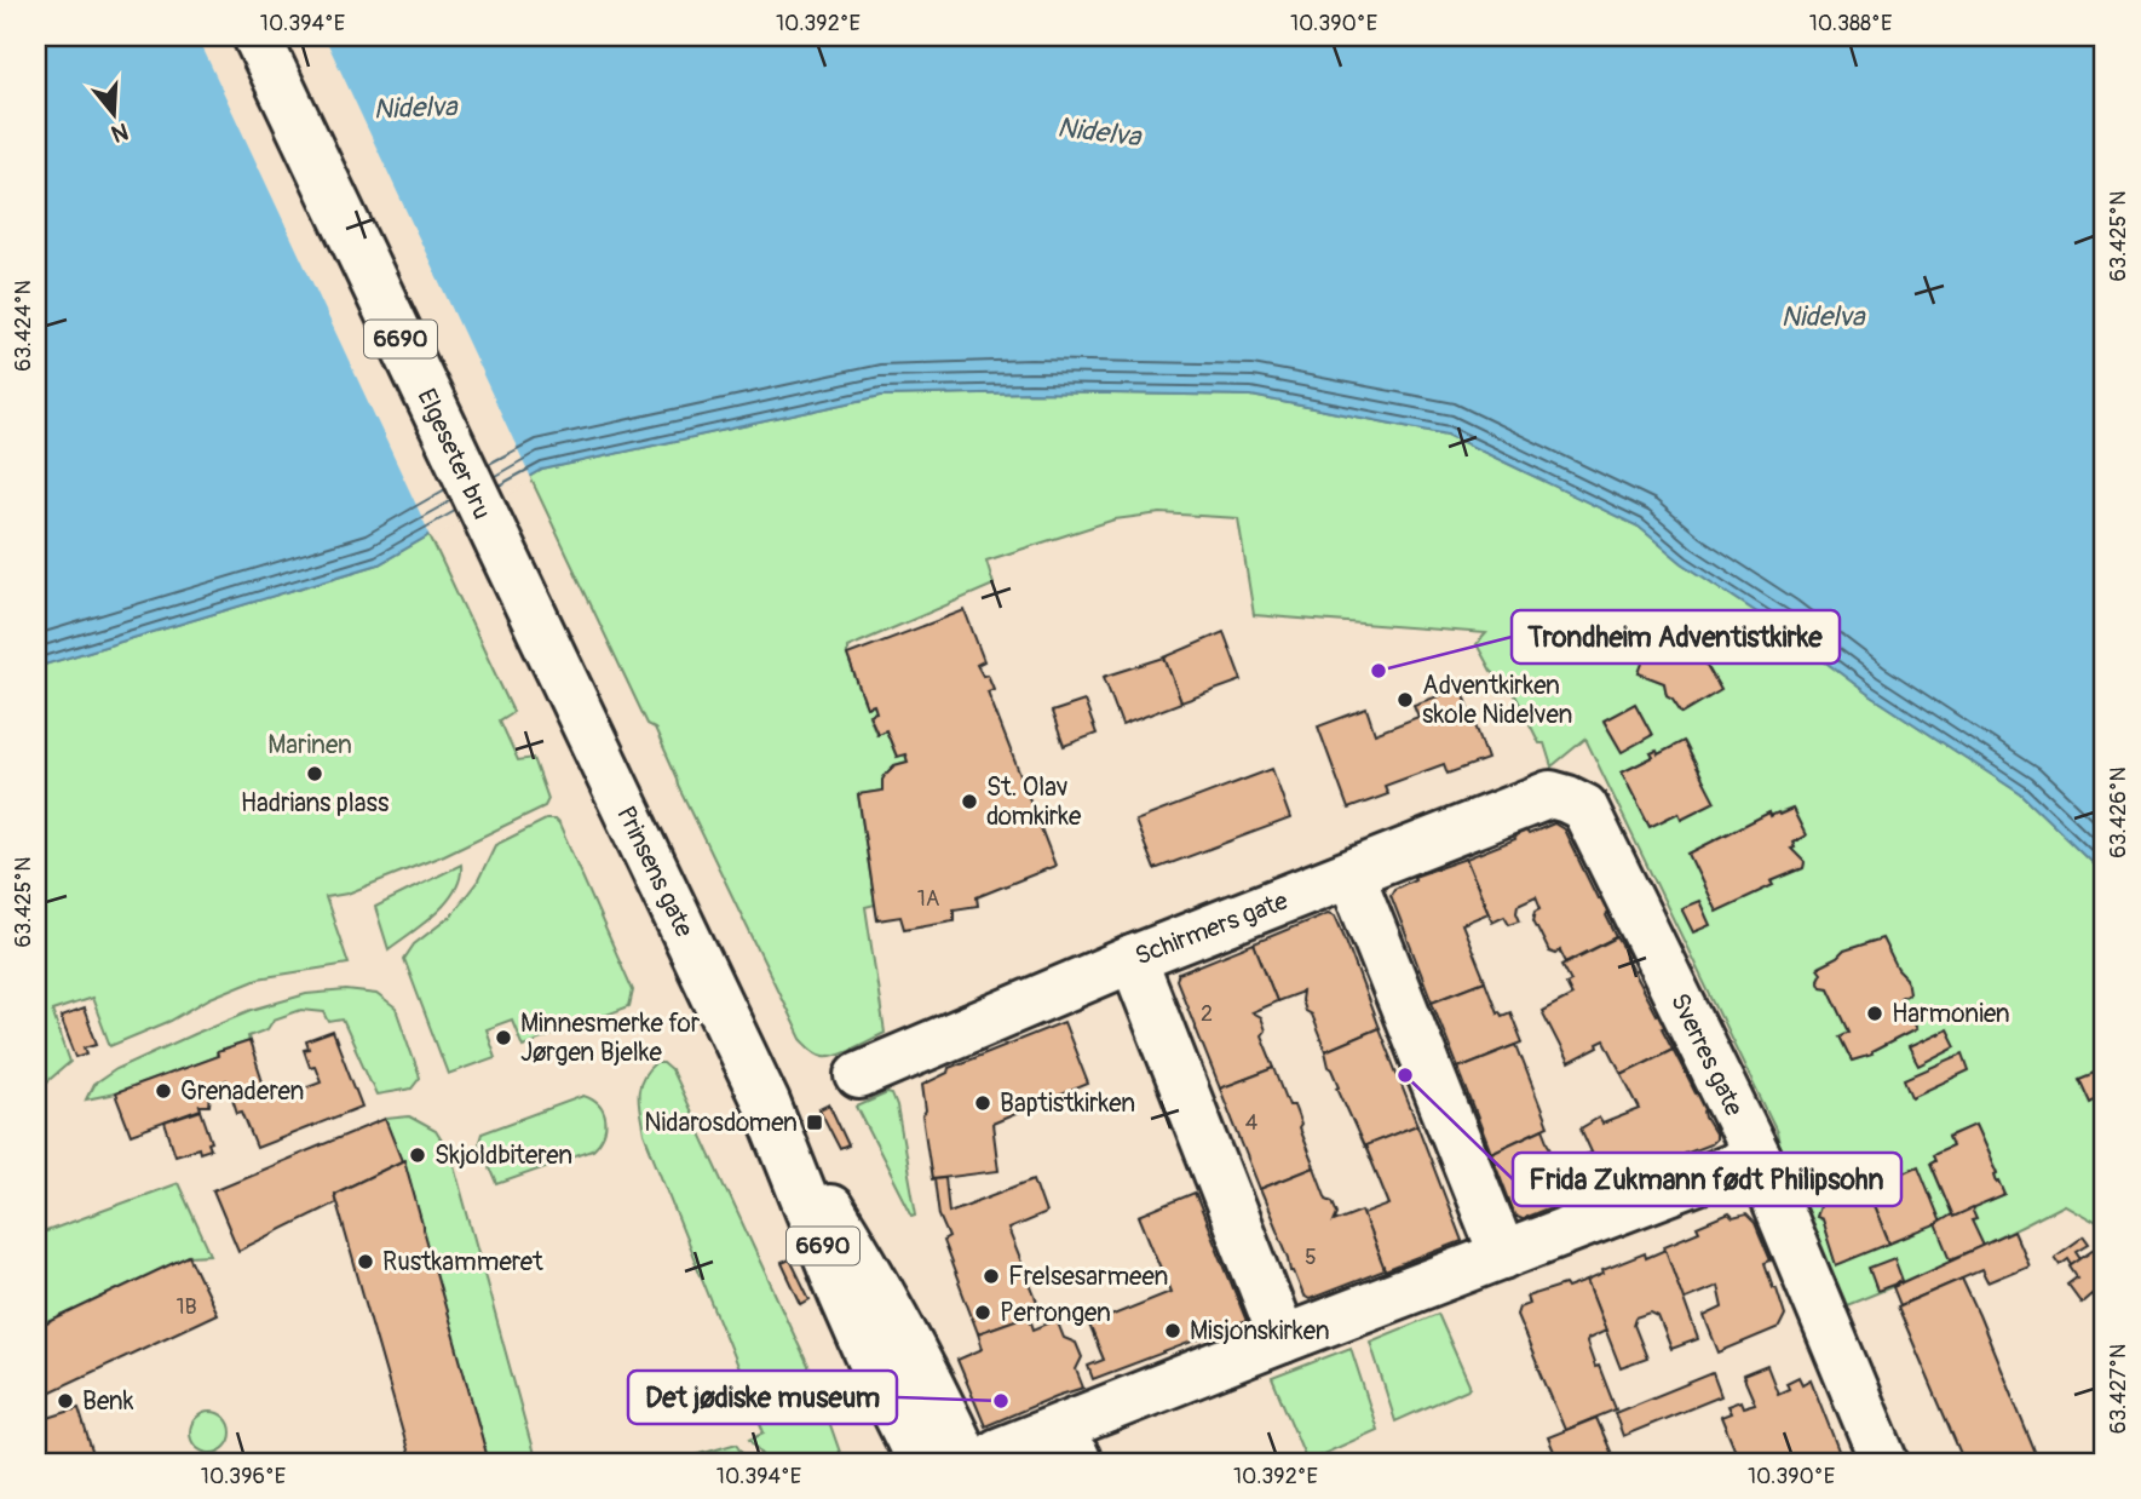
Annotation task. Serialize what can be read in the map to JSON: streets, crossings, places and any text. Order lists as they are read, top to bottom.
{
  "streets": {
    "street": [
      "6690",
      "Elgeseter bru",
      "Prinsens gate",
      "Schirmers gate",
      "Sverres gate"
    ]
  },
  "crossings": [
    ["Elgeseter bru", "Prinsens gate"],
    ["Schirmers gate", "Sverres gate"]
  ],
  "water": ["Nidelva"],
  "parks": ["Marinen"],
  "places": {
    "other": [
      "Trondheim Adventistkirke",
      "Adventkirken skole Nidelven",
      "Hadrians plass",
      "St. Olav domkirke",
      "Harmonien",
      "Minnesmerke for Jørgen Bjelke",
      "Frida Zukmann født Philipsohn",
      "Grenaderen",
      "Baptistkirken",
      "Skjoldbiteren",
      "Rustkammeret",
      "Frelsesarmeen",
      "Perrongen",
      "Misjonskirken",
      "Benk",
      "Det jødiske museum"
    ],
    "transit": ["Nidarosdomen"]
  },
  "house_numbers": [
    "1A",
    "2",
    "4",
    "5",
    "1B"
  ],
  "north": "bottom",
  "coordinates": [
    "10.394°E",
    "10.392°E",
    "10.390°E",
    "10.388°E",
    "63.425°N",
    "63.424°N",
    "63.426°N",
    "63.427°N",
    "10.396°E"
  ]
}
